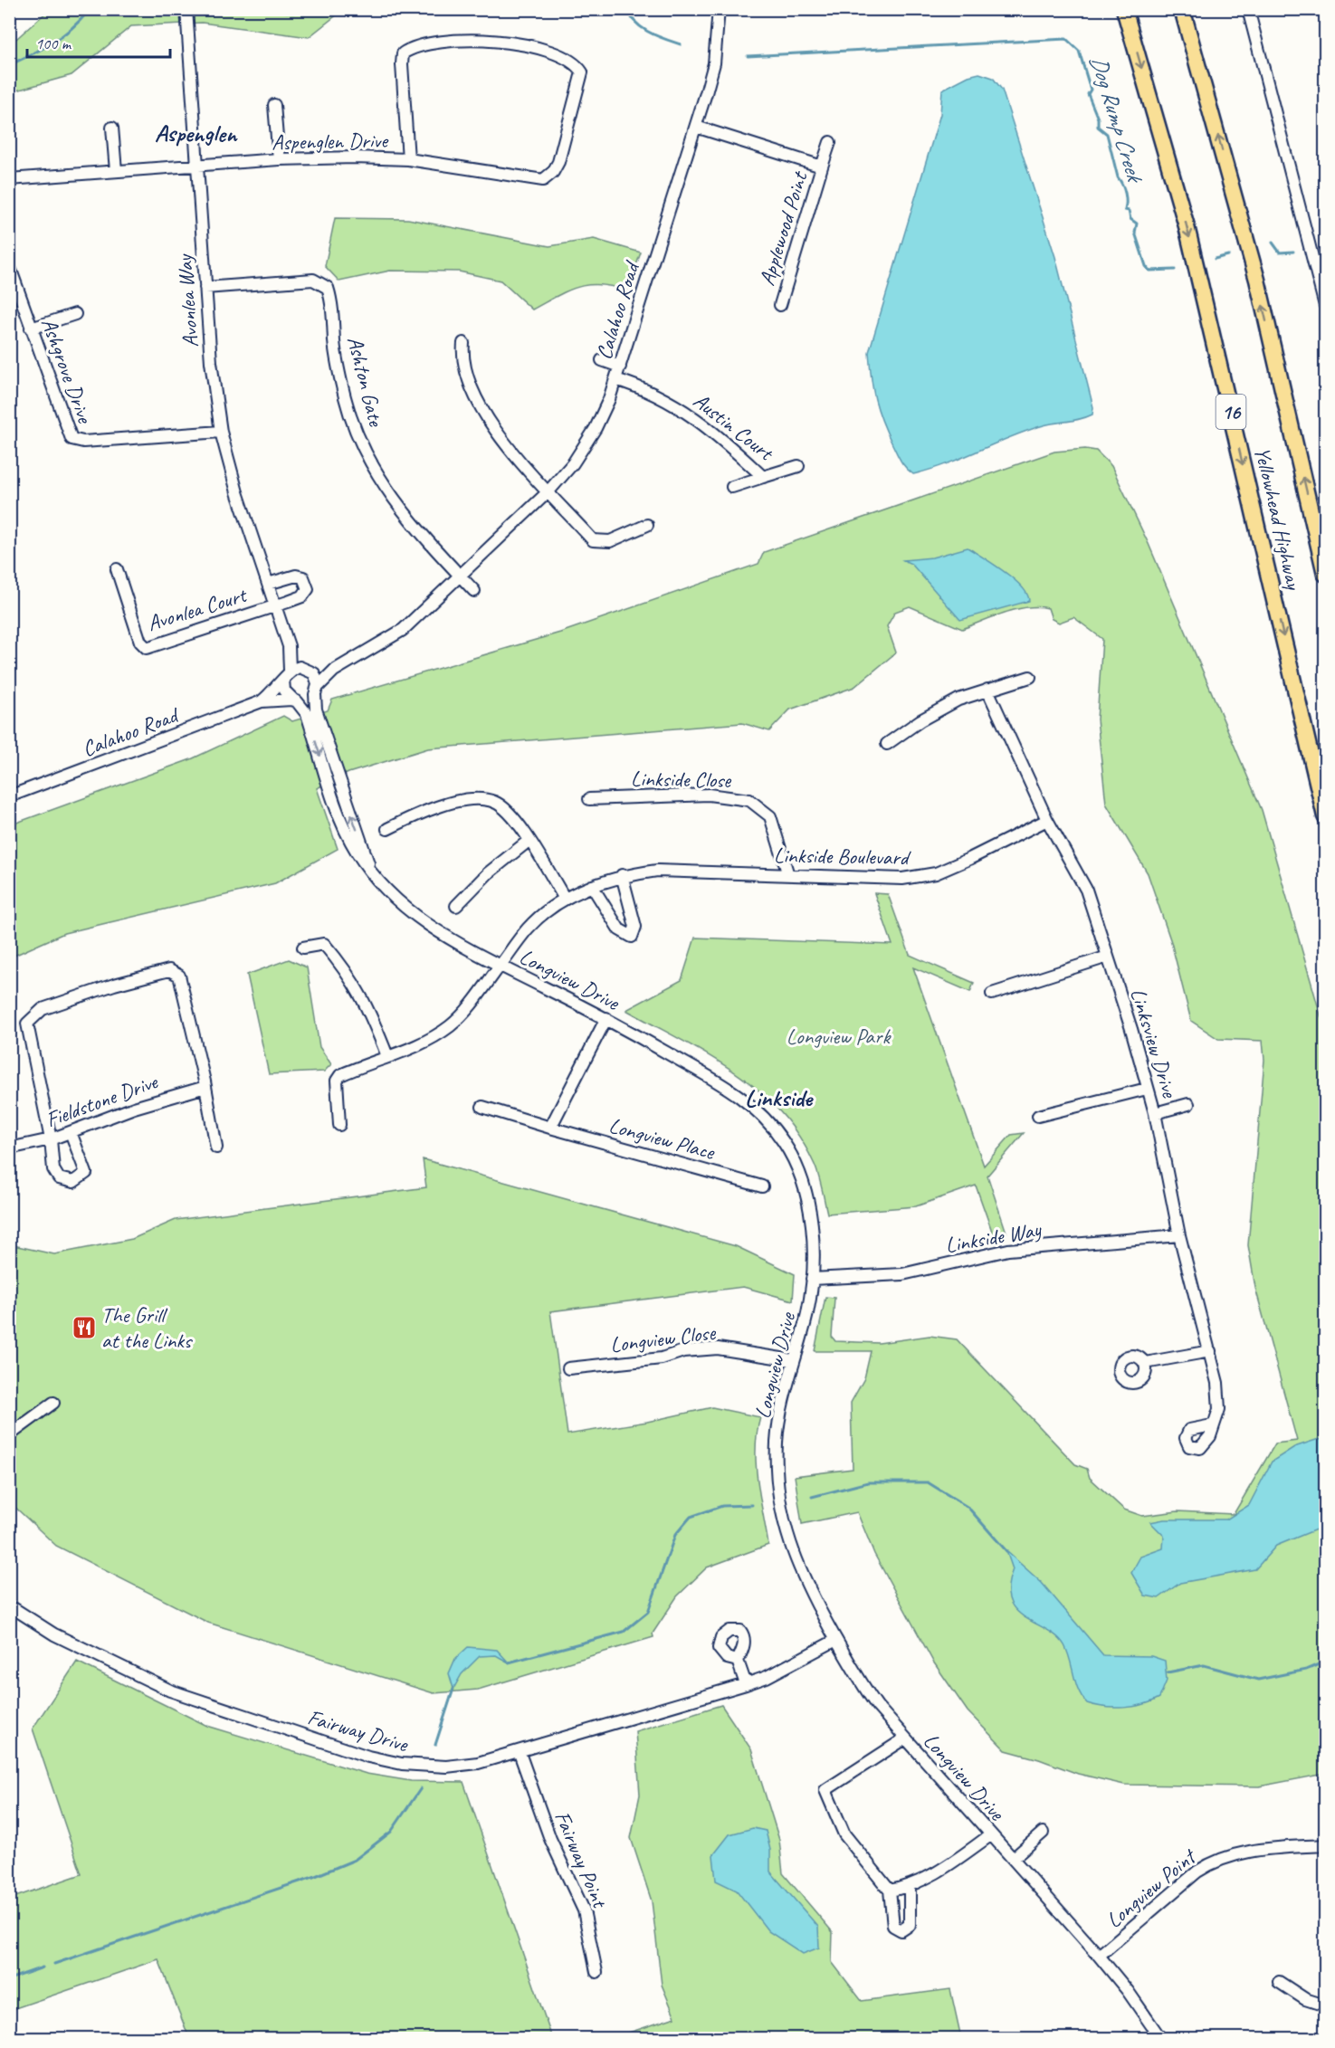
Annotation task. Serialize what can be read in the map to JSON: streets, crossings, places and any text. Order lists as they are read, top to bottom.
{
  "streets": {
    "highway": ["16", "Yellowhead Highway"],
    "street": [
      "Aspenglen Drive",
      "Applewood Point",
      "Avonlea Way",
      "Calahoo Road",
      "Ashgrove Drive",
      "Ashton Gate",
      "Austin Court",
      "Avonlea Court",
      "Linkside Close",
      "Linkside Boulevard",
      "Longview Drive",
      "Linksview Drive",
      "Fieldstone Drive",
      "Longview Place",
      "Linkside Way",
      "Longview Close",
      "Fairway Drive",
      "Fairway Point",
      "Longview Point"
    ]
  },
  "crossings": [
    ["Aspenglen Drive", "Avonlea Way"],
    ["Applewood Point", "Calahoo Road"],
    ["Avonlea Way", "Calahoo Road"],
    ["Avonlea Way", "Ashgrove Drive"],
    ["Avonlea Way", "Ashton Gate"],
    ["Avonlea Way", "Avonlea Court"],
    ["Avonlea Way", "Longview Drive"],
    ["Calahoo Road", "Ashton Gate"],
    ["Calahoo Road", "Austin Court"],
    ["Calahoo Road", "Longview Drive"],
    ["Linkside Close", "Linkside Boulevard"],
    ["Linkside Boulevard", "Longview Drive"],
    ["Linkside Boulevard", "Linksview Drive"],
    ["Longview Drive", "Linkside Way"],
    ["Longview Drive", "Longview Close"],
    ["Longview Drive", "Fairway Drive"],
    ["Longview Drive", "Longview Point"],
    ["Linksview Drive", "Linkside Way"],
    ["Fairway Drive", "Fairway Point"]
  ],
  "districts": ["Aspenglen", "Linkside"],
  "water": ["Dog Rump Creek"],
  "parks": ["Longview Park"],
  "places": {
    "restaurant": ["The Grill at the Links"]
  },
  "scale_bar": "100 m"
}
